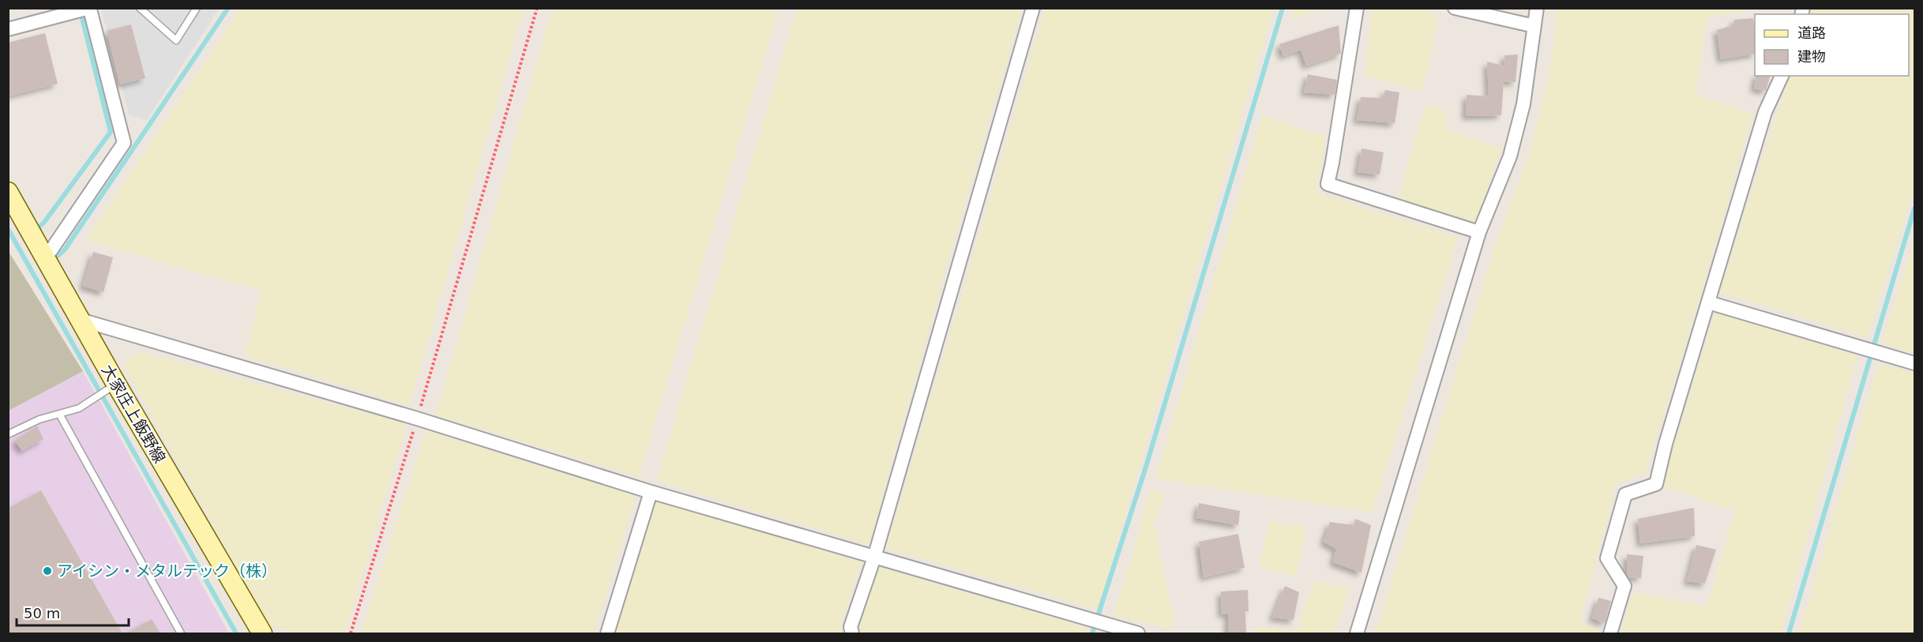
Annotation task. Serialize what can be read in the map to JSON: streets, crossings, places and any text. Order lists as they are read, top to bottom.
{
  "streets": {
    "main road": ["大家庄上飯野線"]
  },
  "places": ["アイシン・メタルテック（株）"],
  "legend": ["道路", "建物"],
  "scale_bar": "50 m"
}
